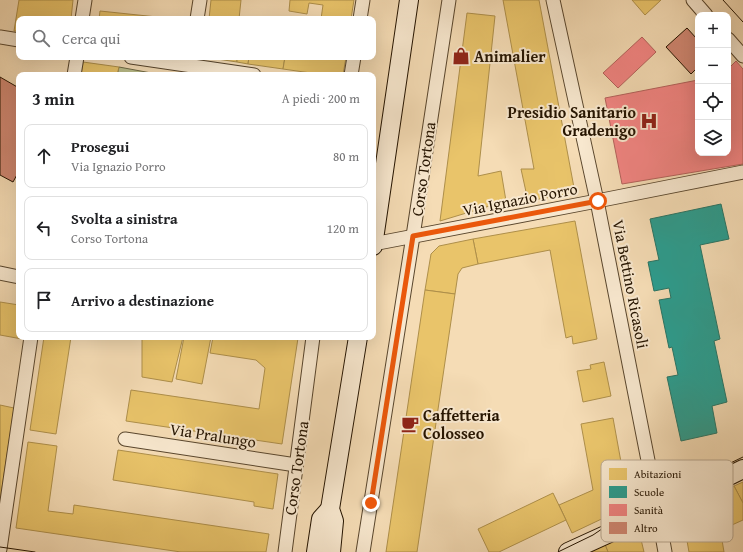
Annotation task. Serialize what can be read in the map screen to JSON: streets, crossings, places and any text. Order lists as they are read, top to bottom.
{
  "streets": {
    "main road": ["Corso Tortona"],
    "street": ["Via Ignazio Porro", "Via Bettino Ricasoli", "Via Pralungo"]
  },
  "crossings": [
    ["Corso Tortona", "Via Ignazio Porro"],
    ["Corso Tortona", "Via Pralungo"],
    ["Via Ignazio Porro", "Via Bettino Ricasoli"]
  ],
  "places": {
    "shop": ["Animalier"],
    "hospital": ["Presidio Sanitario Gradenigo"],
    "cafe": ["Caffetteria Colosseo"]
  },
  "legend": [
    "Abitazioni",
    "Scuole",
    "Sanità",
    "Altro"
  ],
  "page": {
    "map_buttons": ["+", "−"],
    "search": "Cerca qui",
    "heading": ["3 min", "A piedi · 200 m"],
    "list": [
      ["Prosegui", "Via Ignazio Porro", "80 m"],
      ["Svolta a sinistra", "Corso Tortona", "120 m"],
      "Arrivo a destinazione"
    ]
  }
}
